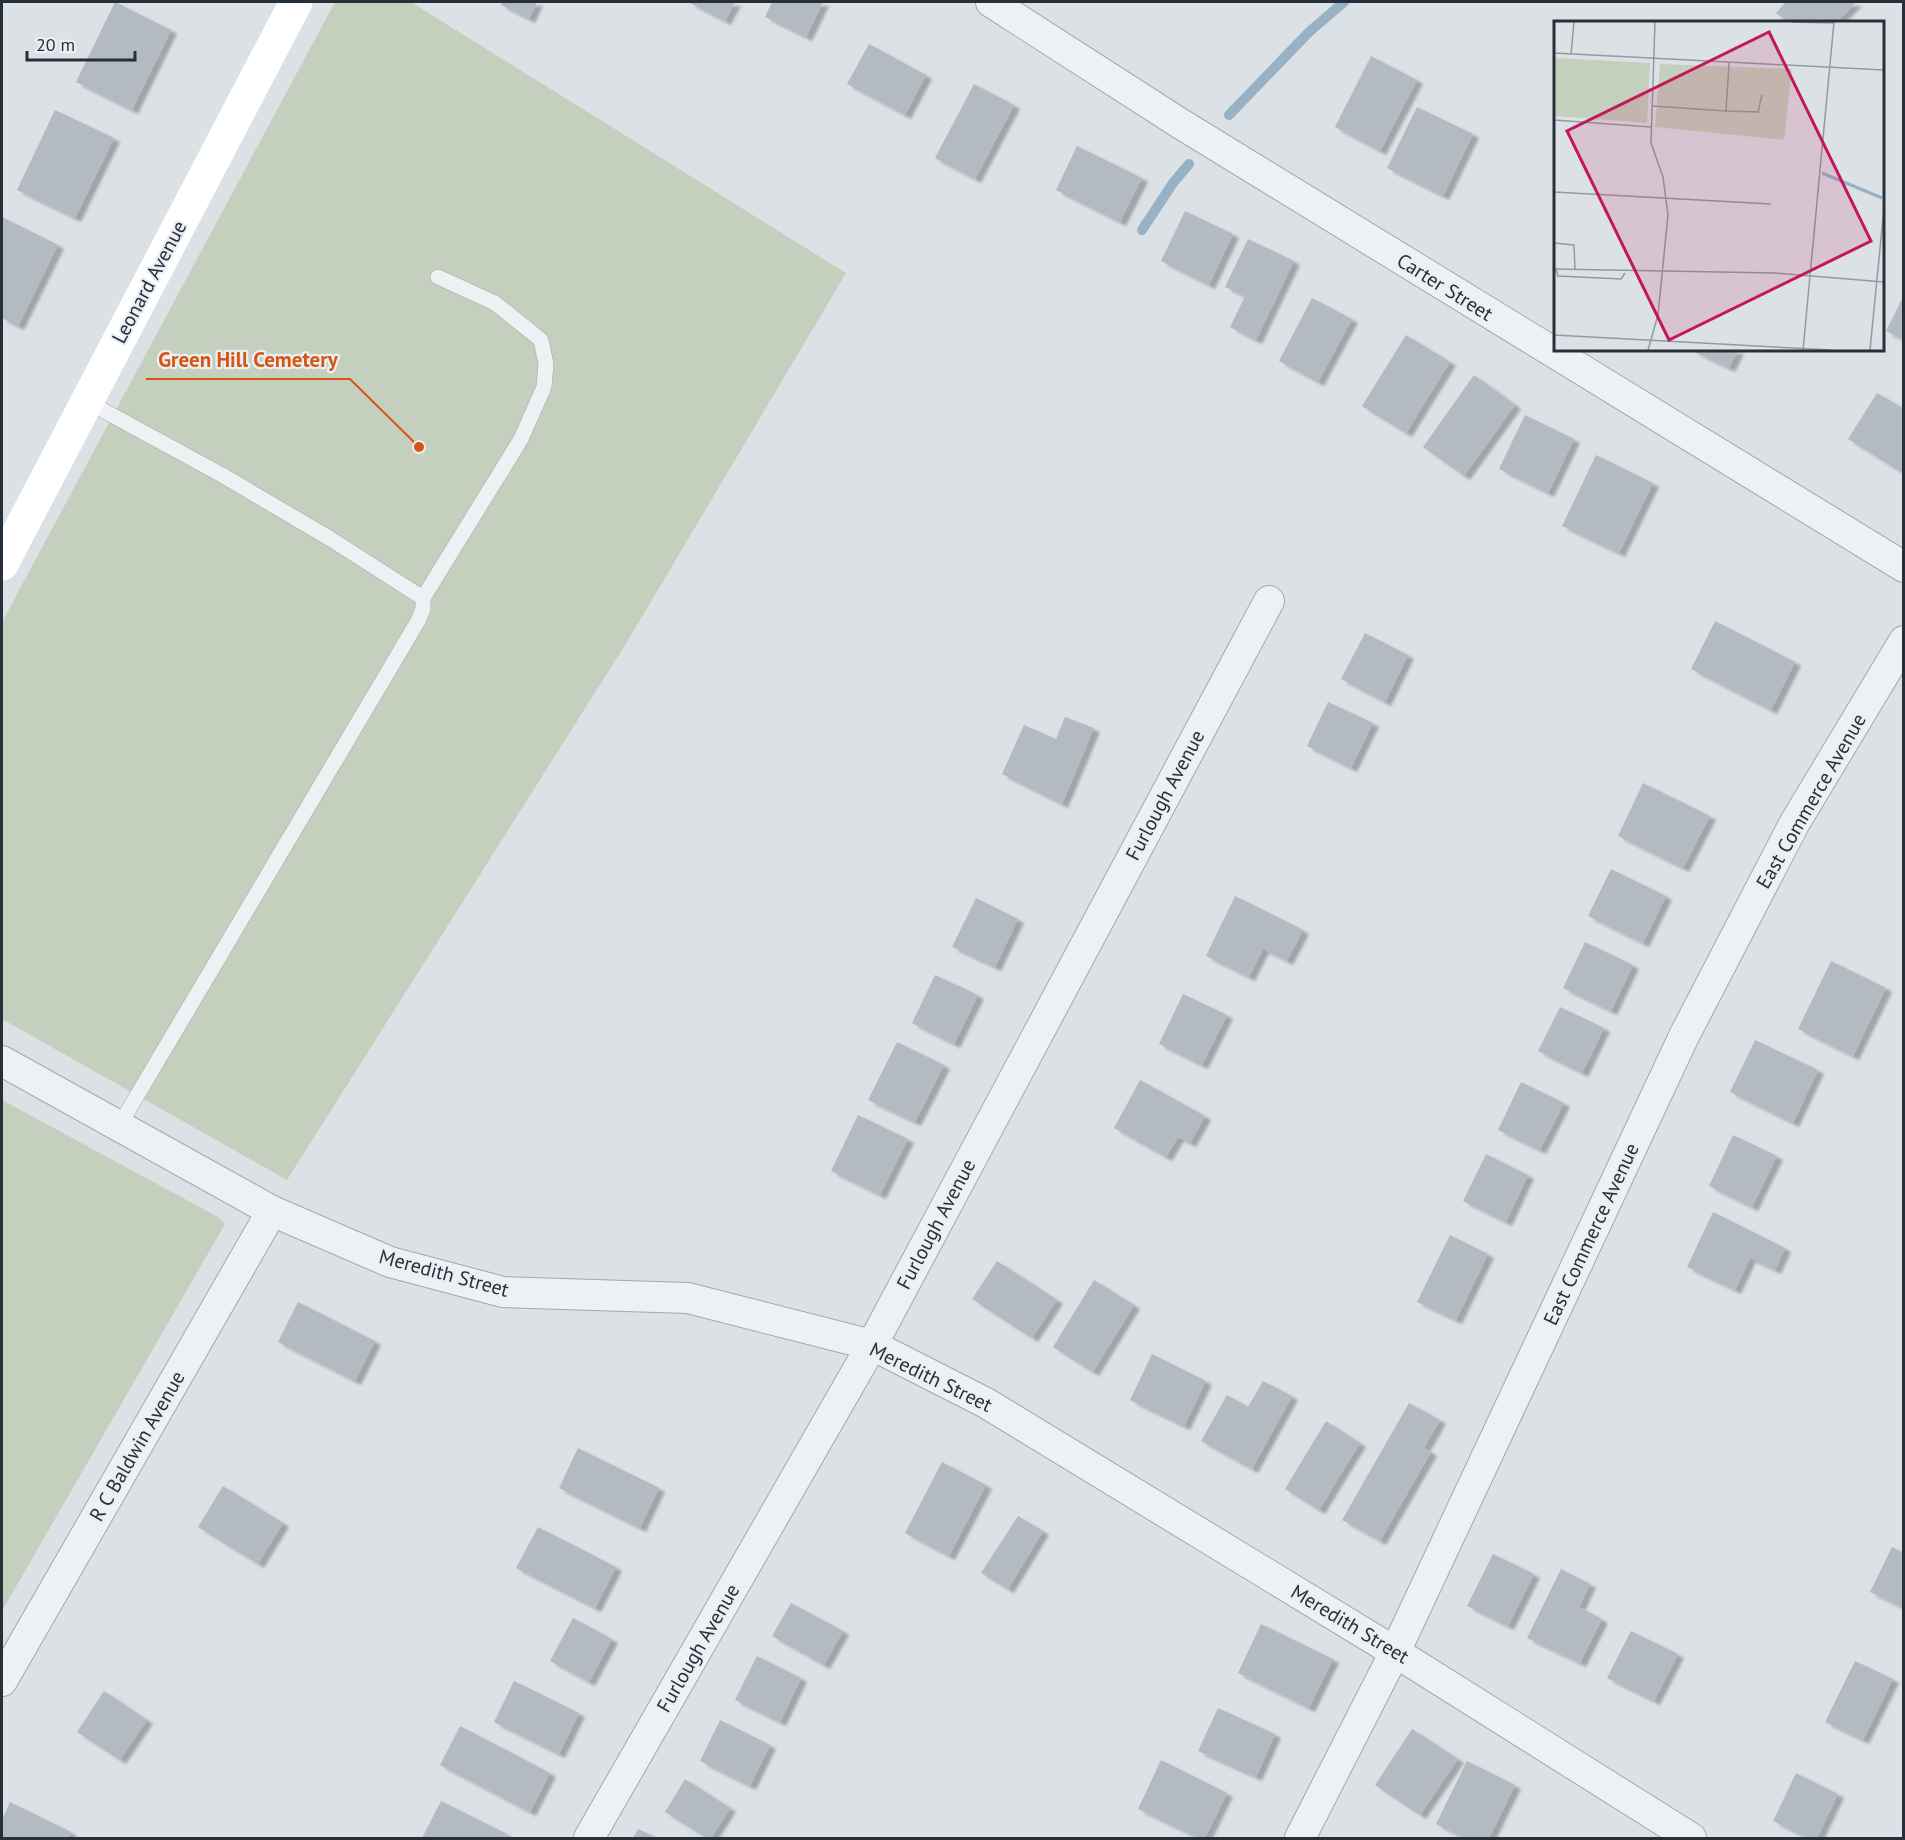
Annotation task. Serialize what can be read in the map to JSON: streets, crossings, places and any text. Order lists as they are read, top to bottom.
{
  "streets": {
    "street": [
      "Leonard Avenue",
      "Carter Street",
      "Furlough Avenue",
      "East Commerce Avenue",
      "Meredith Street",
      "R C Baldwin Avenue"
    ]
  },
  "crossings": [
    ["Furlough Avenue", "Meredith Street"],
    ["East Commerce Avenue", "Meredith Street"],
    ["Meredith Street", "R C Baldwin Avenue"]
  ],
  "places": ["Green Hill Cemetery"],
  "scale_bar": "20 m"
}
